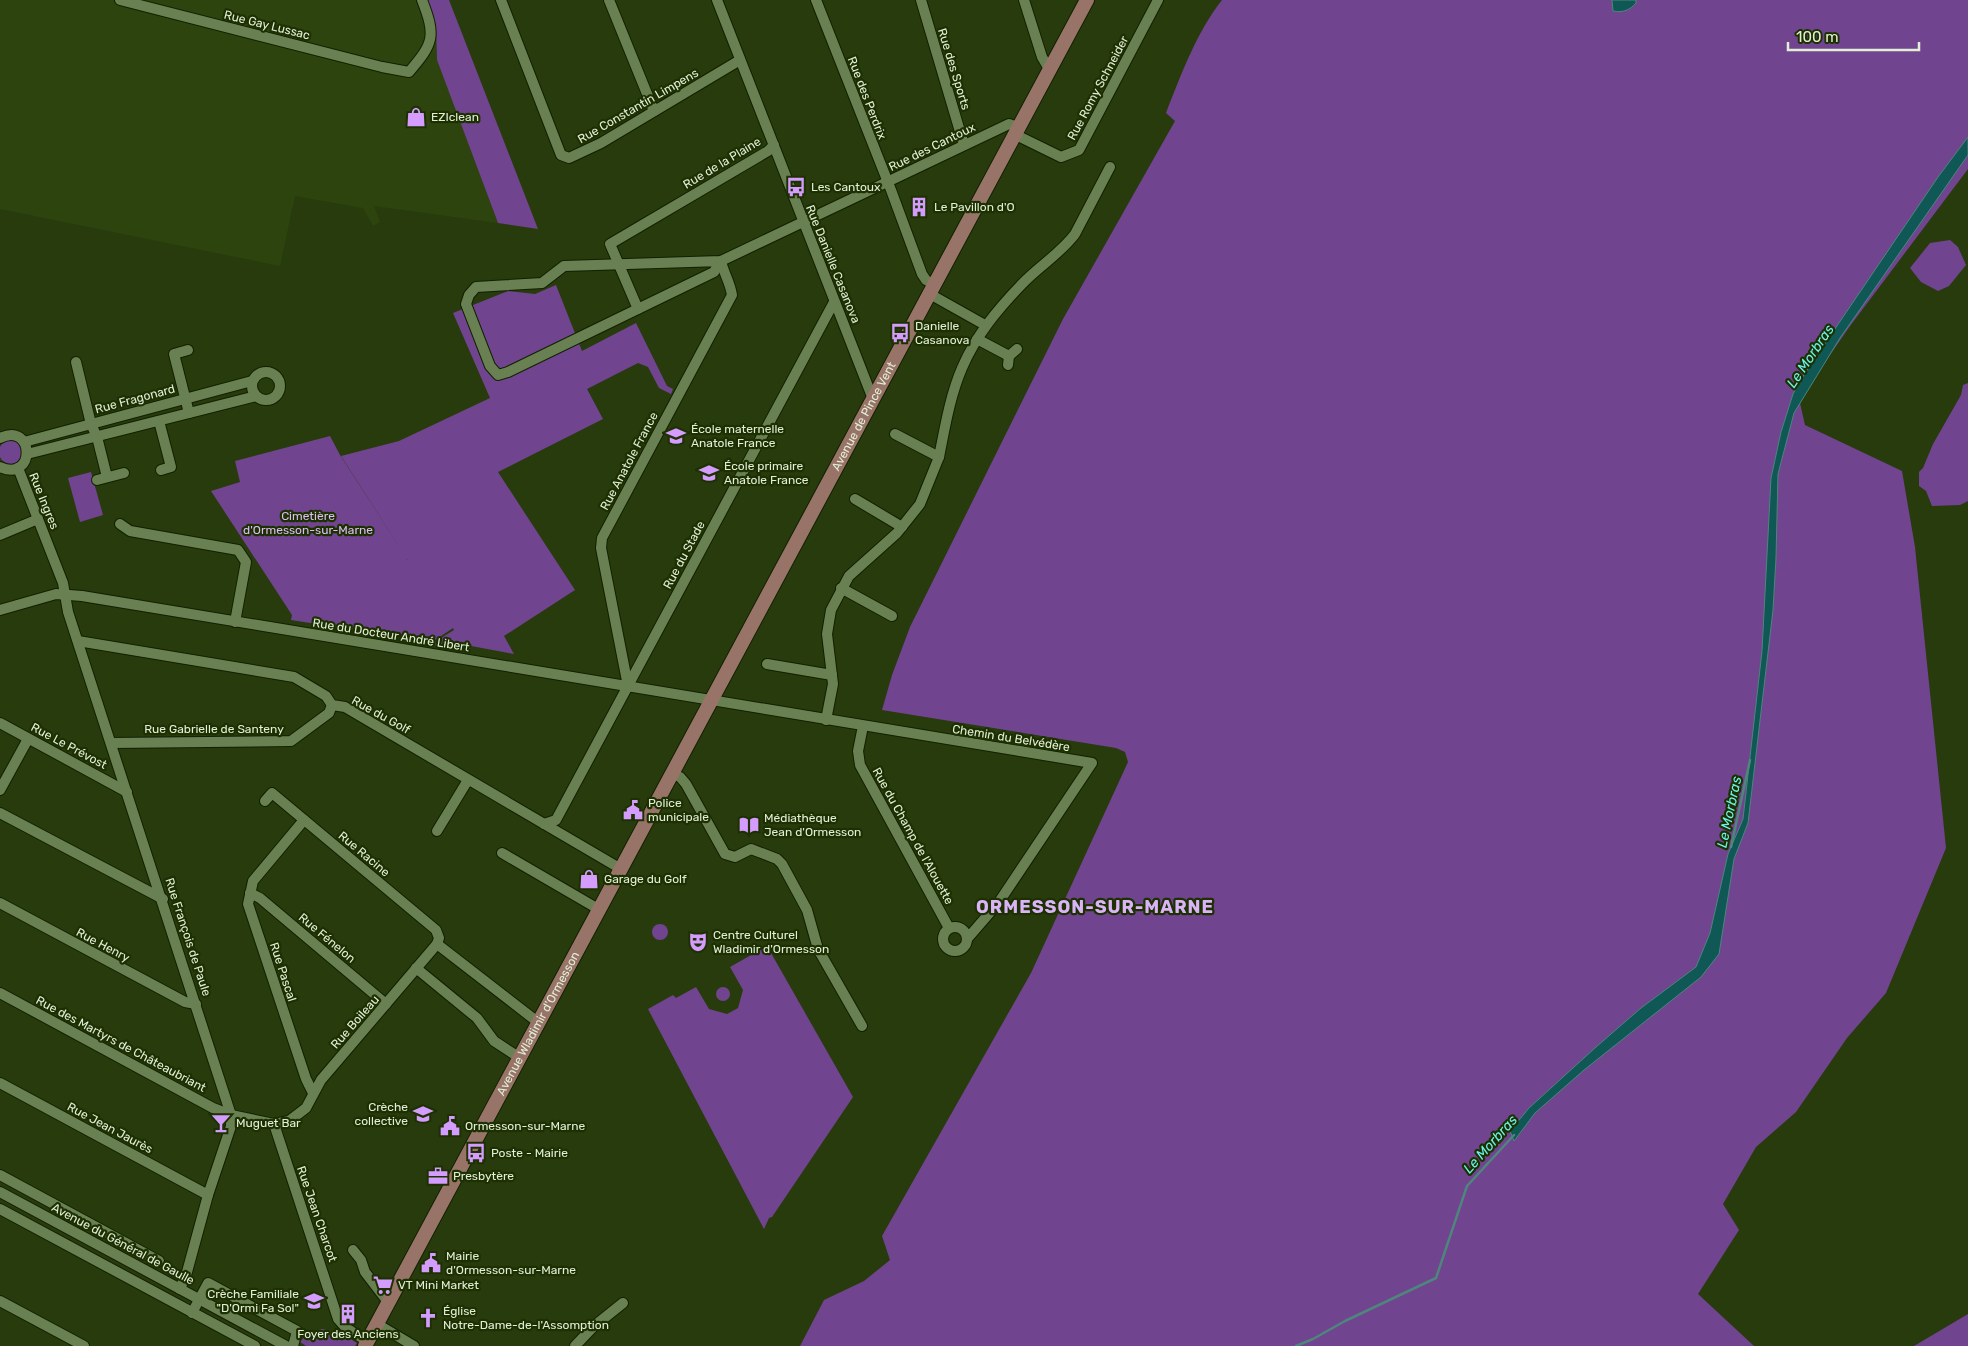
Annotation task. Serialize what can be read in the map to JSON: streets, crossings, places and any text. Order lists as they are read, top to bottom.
{
  "streets": {
    "main road": ["Avenue de Pince Vent", "Avenue Wladimir d'Ormesson"],
    "street": [
      "Rue Gay Lussac",
      "Rue des Sports",
      "Rue Romy Schneider",
      "Rue des Perdrix",
      "Rue Constantin Limpens",
      "Rue des Cantoux",
      "Rue de la Plaine",
      "Rue Danielle Casanova",
      "Rue Fragonard",
      "Rue Anatole France",
      "Rue Ingres",
      "Rue du Stade",
      "Rue du Docteur André Libert",
      "Rue du Golf",
      "Rue Gabrielle de Santeny",
      "Chemin du Belvédère",
      "Rue Le Prévost",
      "Rue du Champ de l'Alouette",
      "Rue Racine",
      "Rue François de Paule",
      "Rue Fénelon",
      "Rue Henry",
      "Rue Pascal",
      "Rue Boileau",
      "Rue des Martyrs de Châteaubriant",
      "Rue Jean Jaurès",
      "Rue Jean Charcot",
      "Avenue du Général de Gaulle"
    ]
  },
  "crossings": [
    ["Rue des Sports", "Rue des Cantoux"],
    ["Rue Romy Schneider", "Rue des Cantoux"],
    ["Rue Romy Schneider", "Avenue de Pince Vent"],
    ["Rue des Perdrix", "Rue des Cantoux"],
    ["Rue des Perdrix", "Avenue de Pince Vent"],
    ["Rue Constantin Limpens", "Rue Danielle Casanova"],
    ["Rue des Cantoux", "Rue Danielle Casanova"],
    ["Rue des Cantoux", "Avenue de Pince Vent"],
    ["Rue des Cantoux", "Rue Anatole France"],
    ["Rue de la Plaine", "Rue Danielle Casanova"],
    ["Rue Danielle Casanova", "Avenue de Pince Vent"],
    ["Rue Danielle Casanova", "Rue du Stade"],
    ["Avenue de Pince Vent", "Rue du Docteur André Libert"],
    ["Avenue de Pince Vent", "Chemin du Belvédère"],
    ["Avenue de Pince Vent", "Avenue Wladimir d'Ormesson"],
    ["Rue Anatole France", "Rue du Stade"],
    ["Rue Anatole France", "Rue du Docteur André Libert"],
    ["Rue Ingres", "Rue du Docteur André Libert"],
    ["Rue Ingres", "Rue François de Paule"],
    ["Rue du Stade", "Rue du Docteur André Libert"],
    ["Rue du Docteur André Libert", "Chemin du Belvédère"],
    ["Rue du Docteur André Libert", "Rue François de Paule"],
    ["Rue du Docteur André Libert", "Avenue Wladimir d'Ormesson"],
    ["Rue du Golf", "Rue Gabrielle de Santeny"],
    ["Rue du Golf", "Rue François de Paule"],
    ["Rue du Golf", "Avenue Wladimir d'Ormesson"],
    ["Rue Gabrielle de Santeny", "Rue François de Paule"],
    ["Chemin du Belvédère", "Rue du Champ de l'Alouette"],
    ["Chemin du Belvédère", "Avenue Wladimir d'Ormesson"],
    ["Rue Le Prévost", "Rue François de Paule"],
    ["Rue Racine", "Avenue Wladimir d'Ormesson"],
    ["Rue François de Paule", "Rue Henry"],
    ["Rue François de Paule", "Rue des Martyrs de Châteaubriant"],
    ["Rue François de Paule", "Rue Jean Jaurès"],
    ["Rue François de Paule", "Avenue du Général de Gaulle"],
    ["Rue Fénelon", "Rue Pascal"],
    ["Rue Fénelon", "Rue Boileau"],
    ["Rue Pascal", "Rue Boileau"],
    ["Avenue Wladimir d'Ormesson", "Rue Jean Charcot"]
  ],
  "districts": ["ORMESSON-SUR-MARNE"],
  "water": ["Le Morbras"],
  "parks": ["Cimetière d'Ormesson-sur-Marne"],
  "places": {
    "shop": ["EZIclean", "Garage du Golf"],
    "bus stop": ["Les Cantoux", "Danielle Casanova", "Poste - Mairie"],
    "building": ["Le Pavillon d'O", "Foyer des Anciens"],
    "school or university": [
      "École maternelle Anatole France",
      "École primaire Anatole France",
      "Crèche collective",
      "Crèche Familiale \"D'Ormi Fa Sol\""
    ],
    "public building": ["Police municipale", "Ormesson-sur-Marne", "Mairie d'Ormesson-sur-Marne"],
    "library": ["Médiathèque Jean d'Ormesson"],
    "theatre": ["Centre Culturel Wladimir d'Ormesson"],
    "bar": ["Muguet Bar"],
    "office": ["Presbytère"],
    "supermarket": ["VT Mini Market"],
    "church": ["Église Notre-Dame-de-l'Assomption"]
  },
  "scale_bar": "100 m"
}
